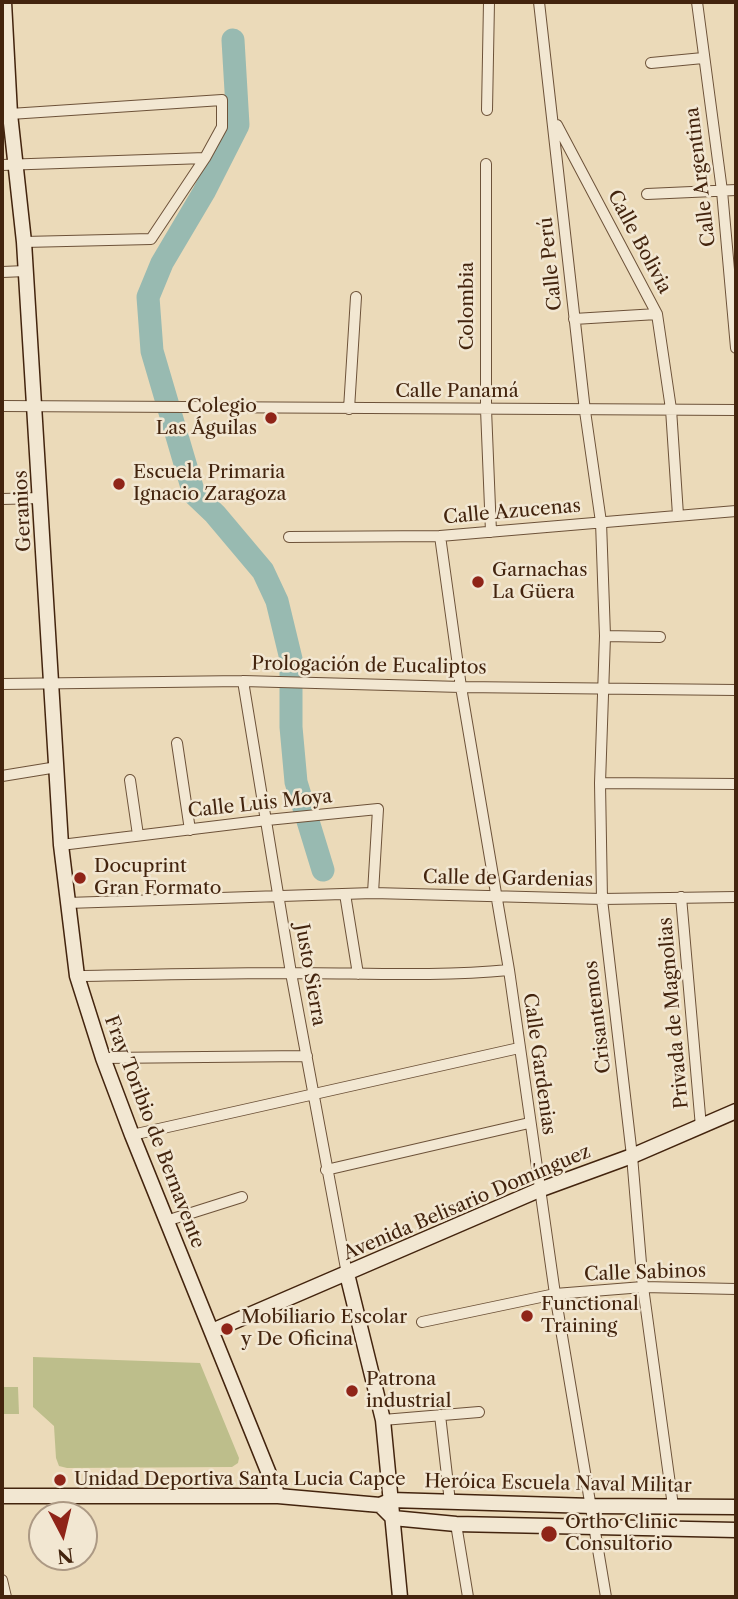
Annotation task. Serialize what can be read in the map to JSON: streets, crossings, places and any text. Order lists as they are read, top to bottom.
{
  "streets": {
    "street": [
      "Calle Argentina",
      "Calle Bolivia",
      "Calle Perú",
      "Colombia",
      "Calle Panamá",
      "Geranios",
      "Calle Azucenas",
      "Prologación de Eucaliptos",
      "Calle Luis Moya",
      "Calle de Gardenias",
      "Justo Sierra",
      "Privada de Magnolias",
      "Crisantemos",
      "Calle Gardenias",
      "Fray Toribio de Bernavente",
      "Avenida Belisario Domínguez",
      "Calle Sabinos",
      "Heróica Escuela Naval Militar"
    ]
  },
  "crossings": [
    ["Calle Bolivia", "Calle Perú"],
    ["Calle Bolivia", "Calle Panamá"],
    ["Calle Bolivia", "Calle Azucenas"],
    ["Calle Perú", "Calle Panamá"],
    ["Calle Perú", "Calle Azucenas"],
    ["Calle Perú", "Crisantemos"],
    ["Colombia", "Calle Panamá"],
    ["Colombia", "Calle Azucenas"],
    ["Calle Panamá", "Geranios"],
    ["Geranios", "Prologación de Eucaliptos"],
    ["Geranios", "Fray Toribio de Bernavente"],
    ["Calle Azucenas", "Crisantemos"],
    ["Calle Azucenas", "Calle Gardenias"],
    ["Prologación de Eucaliptos", "Justo Sierra"],
    ["Prologación de Eucaliptos", "Crisantemos"],
    ["Prologación de Eucaliptos", "Calle Gardenias"],
    ["Calle Luis Moya", "Calle de Gardenias"],
    ["Calle Luis Moya", "Justo Sierra"],
    ["Calle Luis Moya", "Fray Toribio de Bernavente"],
    ["Calle de Gardenias", "Justo Sierra"],
    ["Calle de Gardenias", "Privada de Magnolias"],
    ["Calle de Gardenias", "Crisantemos"],
    ["Calle de Gardenias", "Calle Gardenias"],
    ["Calle de Gardenias", "Fray Toribio de Bernavente"],
    ["Justo Sierra", "Avenida Belisario Domínguez"],
    ["Privada de Magnolias", "Avenida Belisario Domínguez"],
    ["Crisantemos", "Avenida Belisario Domínguez"],
    ["Crisantemos", "Calle Sabinos"],
    ["Crisantemos", "Heróica Escuela Naval Militar"],
    ["Calle Gardenias", "Avenida Belisario Domínguez"],
    ["Calle Gardenias", "Calle Sabinos"],
    ["Calle Gardenias", "Heróica Escuela Naval Militar"],
    ["Fray Toribio de Bernavente", "Avenida Belisario Domínguez"],
    ["Fray Toribio de Bernavente", "Heróica Escuela Naval Militar"]
  ],
  "places": [
    "Colegio Las Águilas",
    "Escuela Primaria Ignacio Zaragoza",
    "Garnachas La Güera",
    "Docuprint Gran Formato",
    "Functional Training",
    "Mobiliario Escolar y De Oficina",
    "Patrona industrial",
    "Unidad Deportiva Santa Lucia Capce",
    "Ortho Clinic Consultorio"
  ],
  "north": "bottom"
}
